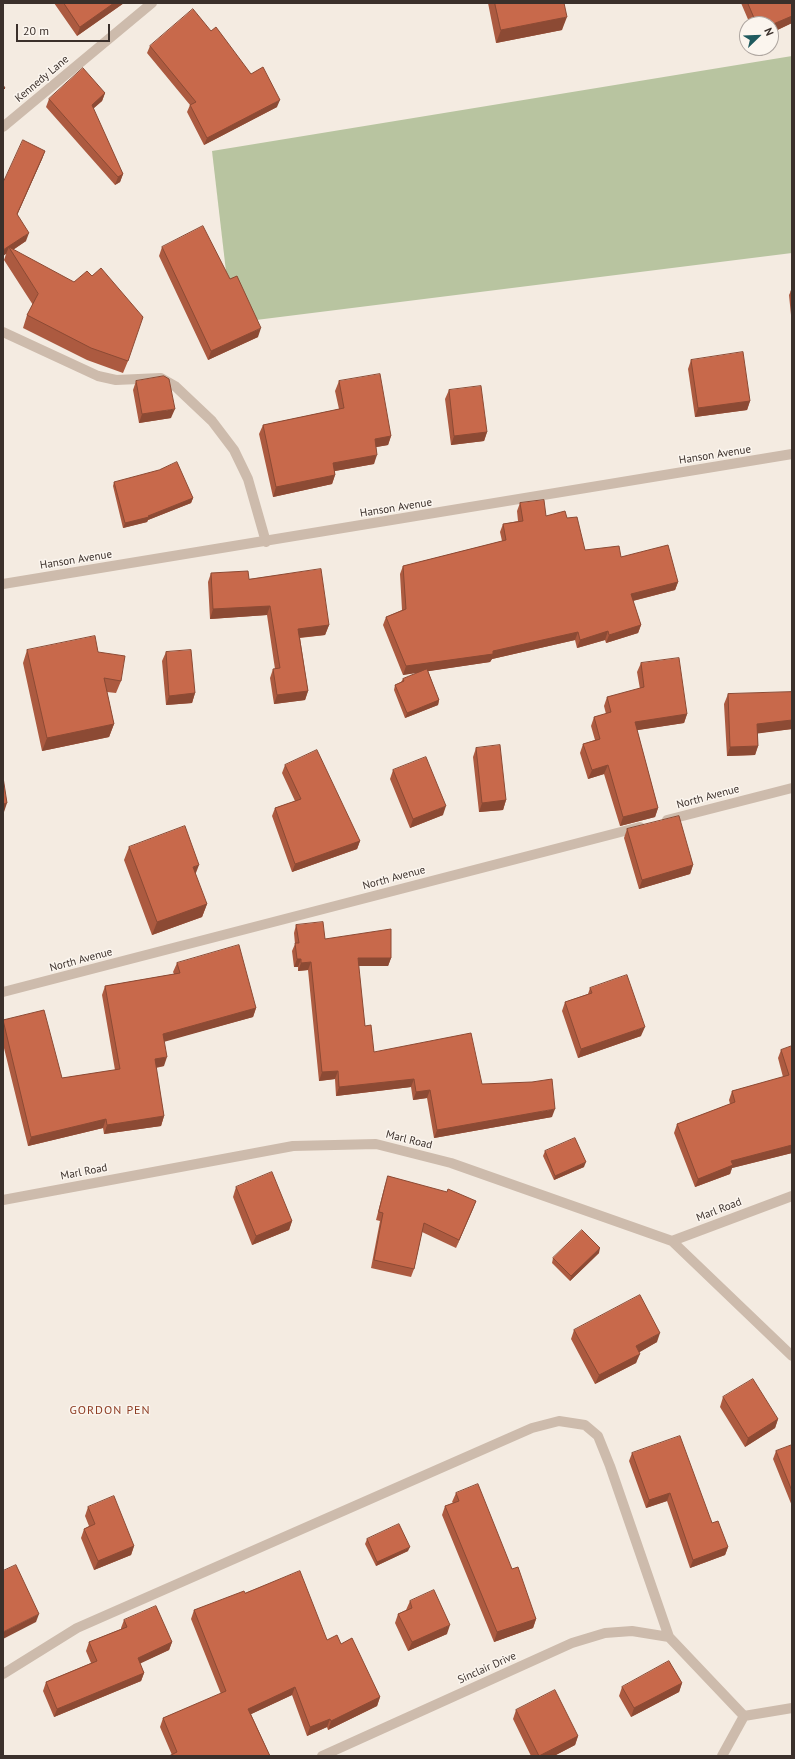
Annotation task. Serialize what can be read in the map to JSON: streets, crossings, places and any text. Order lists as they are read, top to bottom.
{
  "streets": {
    "street": [
      "Kennedy Lane",
      "Hanson Avenue",
      "North Avenue",
      "Marl Road",
      "Sinclair Drive"
    ]
  },
  "districts": ["GORDON PEN"],
  "scale_bar": "20 m",
  "north": "top right"
}
